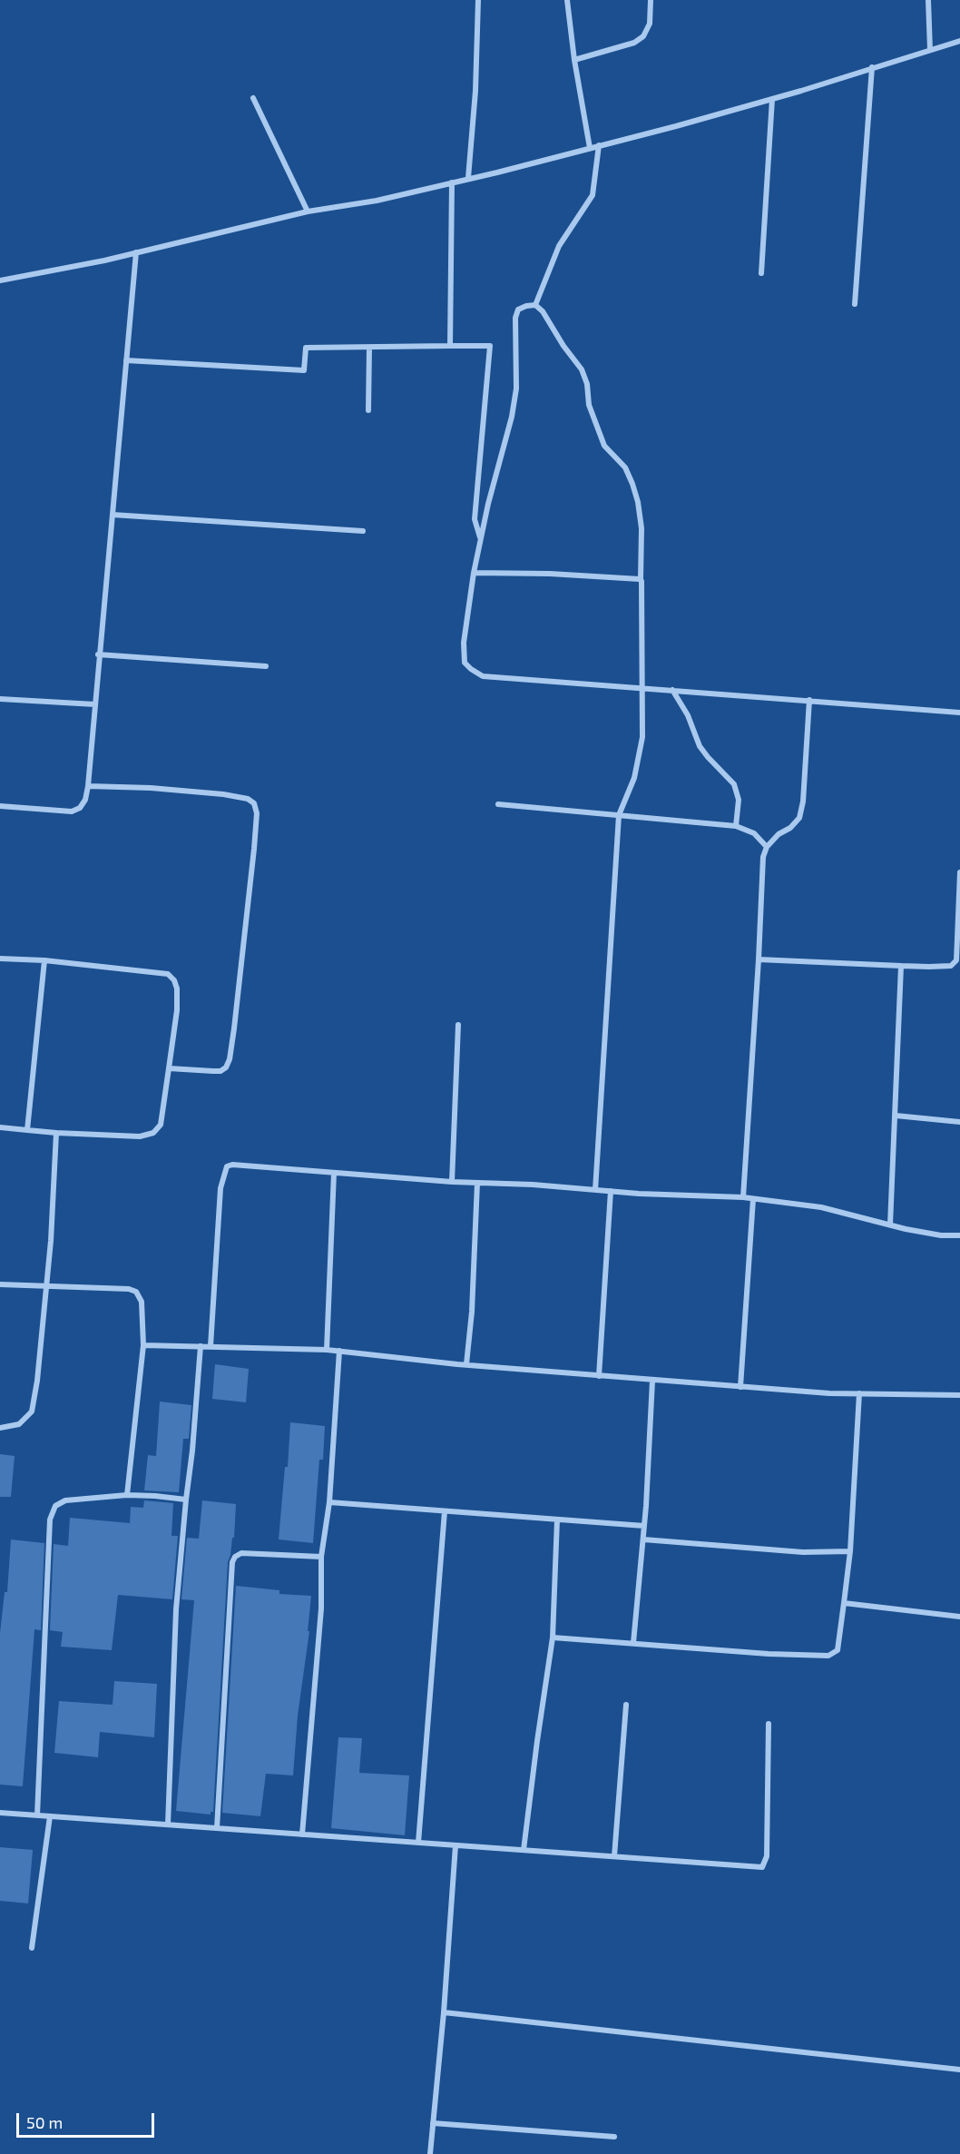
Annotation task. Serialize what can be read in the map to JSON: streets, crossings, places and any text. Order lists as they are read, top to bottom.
{
  "scale_bar": "50 m"
}
